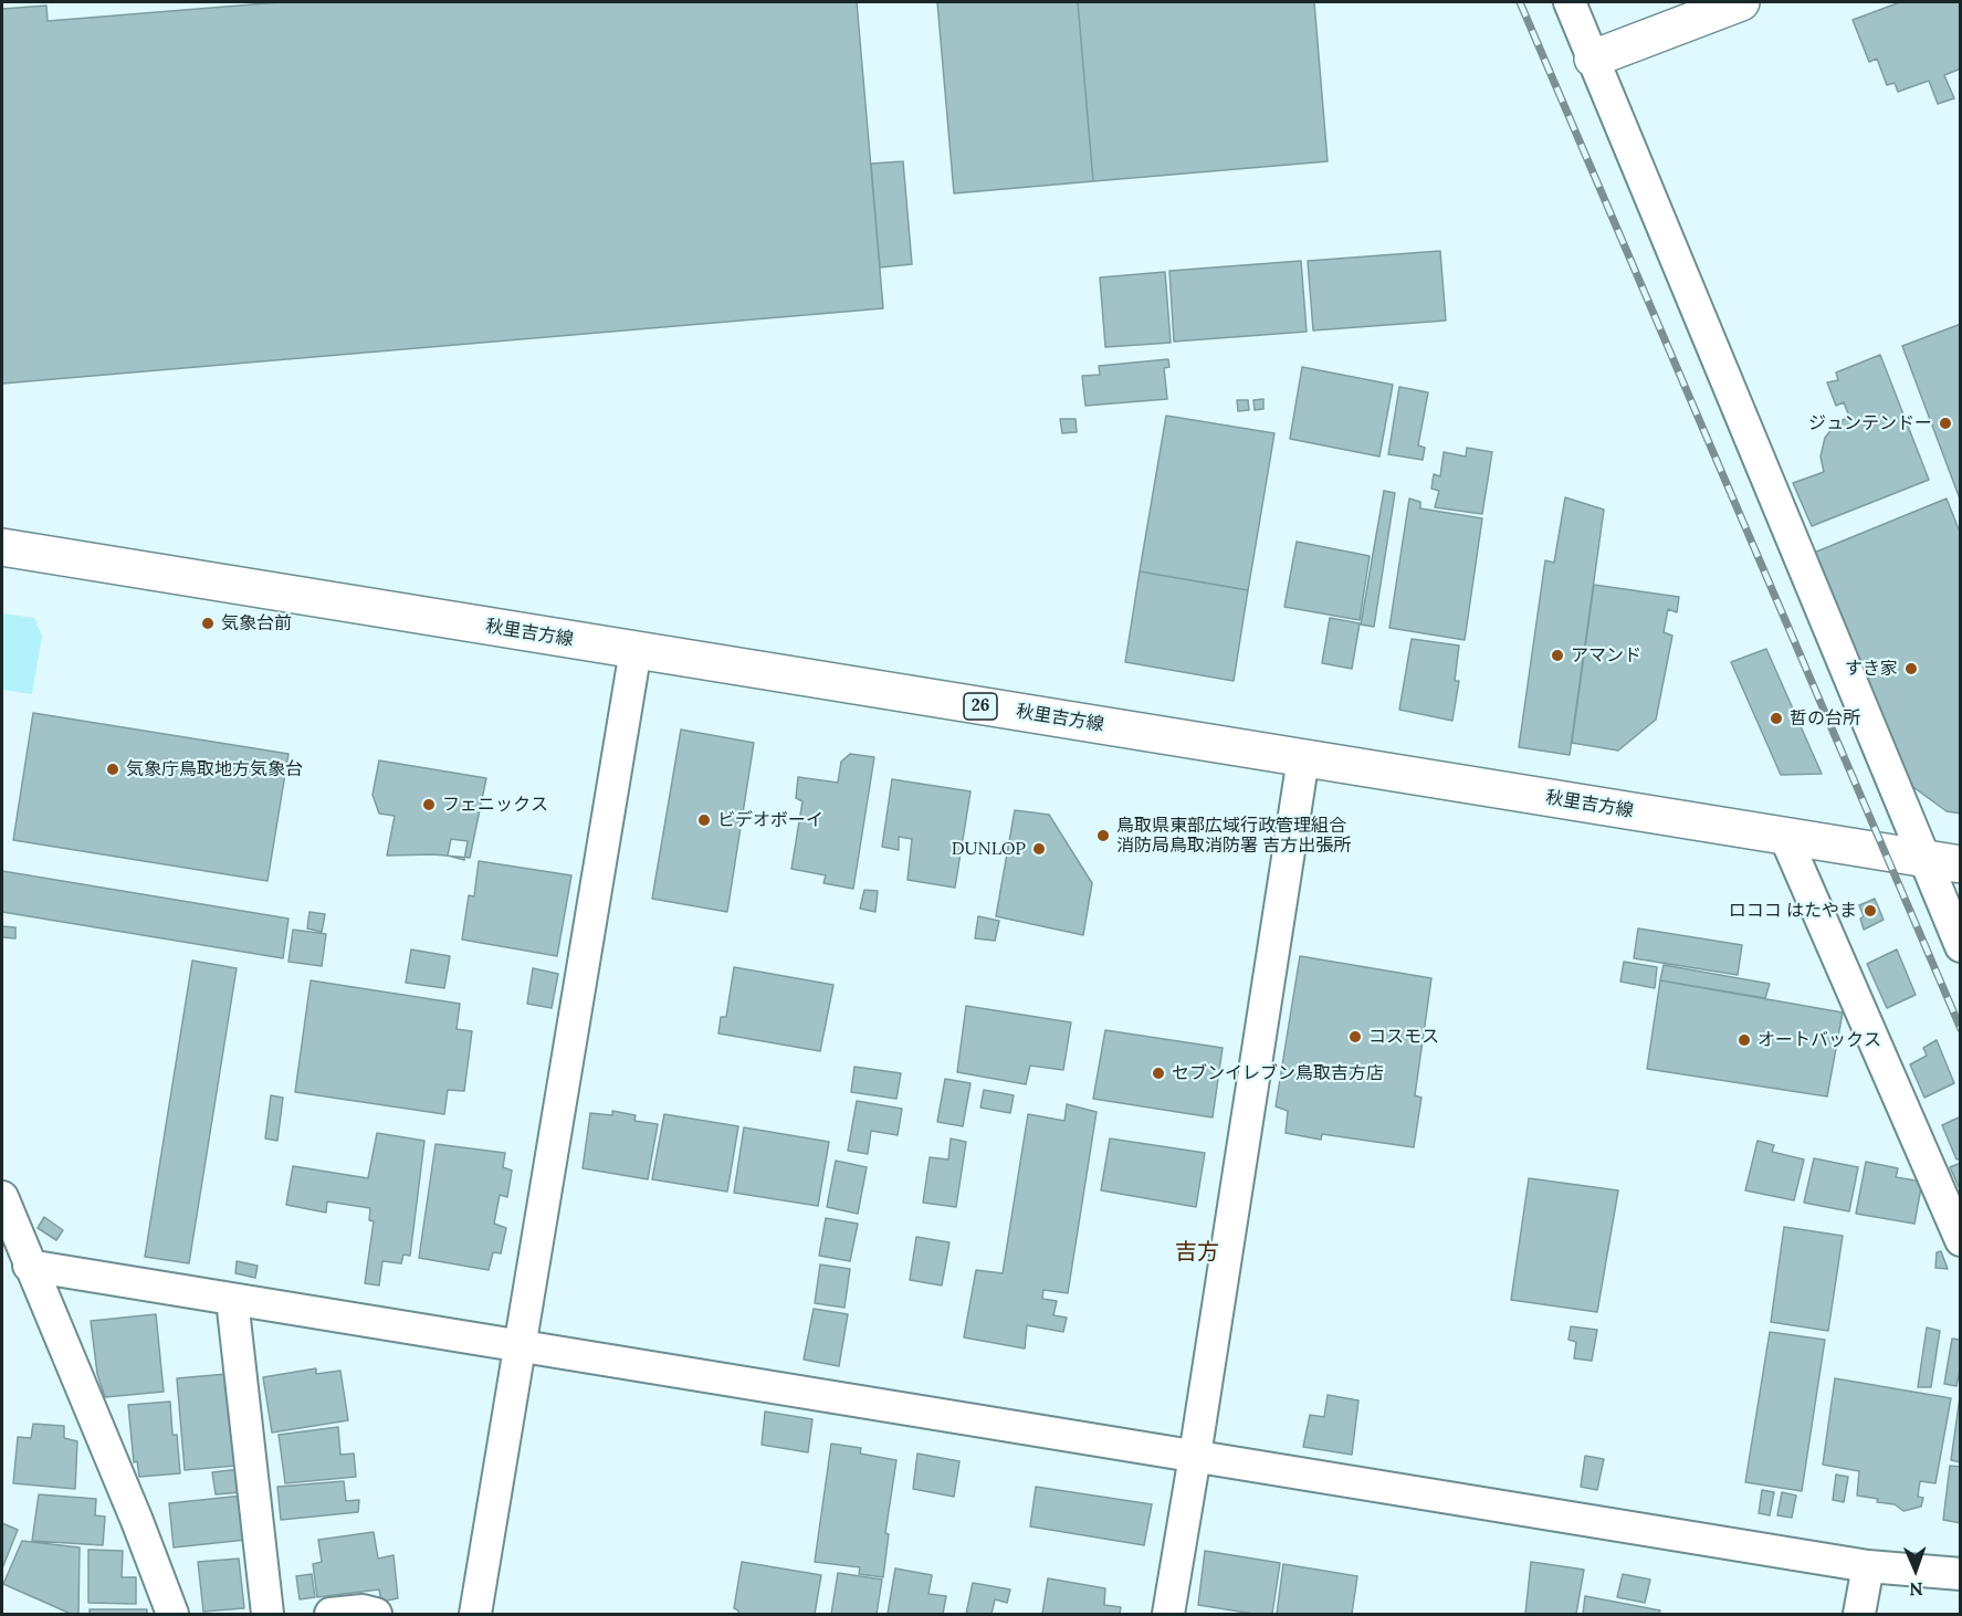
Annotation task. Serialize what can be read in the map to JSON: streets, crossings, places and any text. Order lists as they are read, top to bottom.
{
  "streets": {
    "main road": ["秋里吉方線", "26"]
  },
  "districts": ["吉方"],
  "places": [
    "ジュンテンドー",
    "気象台前",
    "アマンド",
    "すき家",
    "哲の台所",
    "気象庁鳥取地方気象台",
    "フェニックス",
    "ビデオボーイ",
    "鳥取県東部広域行政管理組合 消防局鳥取消防署 吉方出張所",
    "DUNLOP",
    "ロココ はたやま",
    "コスモス",
    "オートバックス",
    "セブンイレブン鳥取吉方店"
  ],
  "north": "bottom"
}
